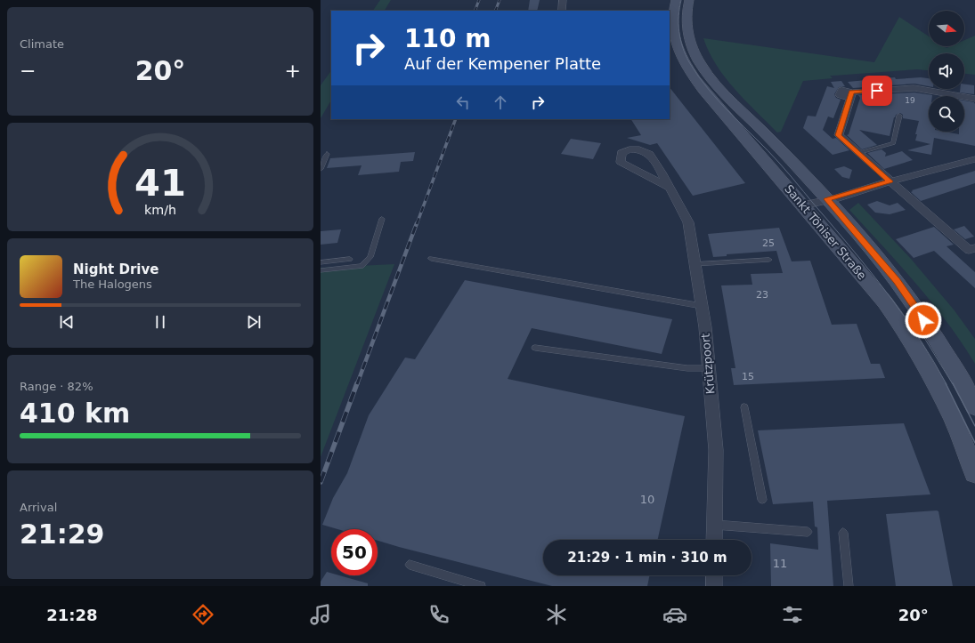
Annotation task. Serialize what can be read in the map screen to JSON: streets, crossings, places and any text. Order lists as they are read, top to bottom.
{
  "streets": {
    "main road": ["Sankt Töniser Straße"],
    "street": ["Krützpoort"]
  },
  "house_numbers": [
    "19",
    "25",
    "23",
    "15",
    "10",
    "11"
  ],
  "north": "right",
  "page": {
    "tile": [
      "Climate",
      ["Range · 82%", "410 km"],
      ["Arrival", "21:29"]
    ],
    "turn": ["110 m", "Auf der Kempener Platte"],
    "heat": ["−", "20°", "+"],
    "song": ["Night Drive", "The Halogens"],
    "limit": "50",
    "trip": "21:29 · 1 min · 310 m",
    "tabs": ["21:28", "20°"],
    "gauge": ["41", "km/h"]
  }
}
